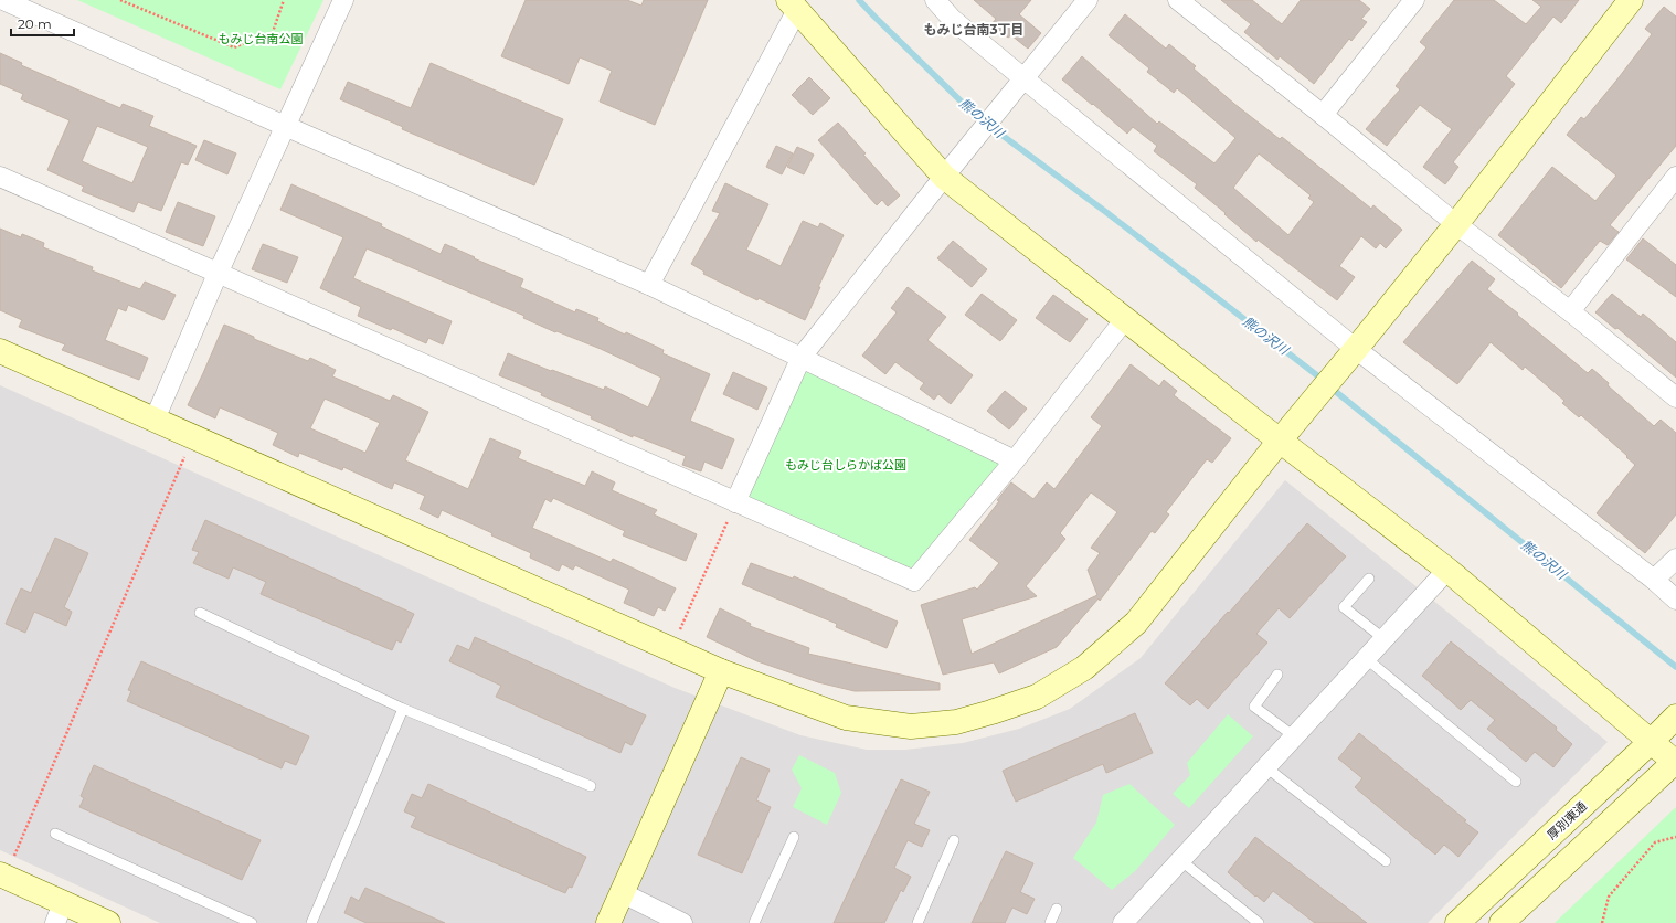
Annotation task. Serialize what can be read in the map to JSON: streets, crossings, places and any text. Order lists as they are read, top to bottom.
{
  "streets": {
    "street": ["厚別東通"]
  },
  "districts": ["もみじ台南3丁目"],
  "water": ["熊の沢川"],
  "parks": ["もみじ台南公園", "もみじ台しらかば公園"],
  "scale_bar": "20 m"
}
